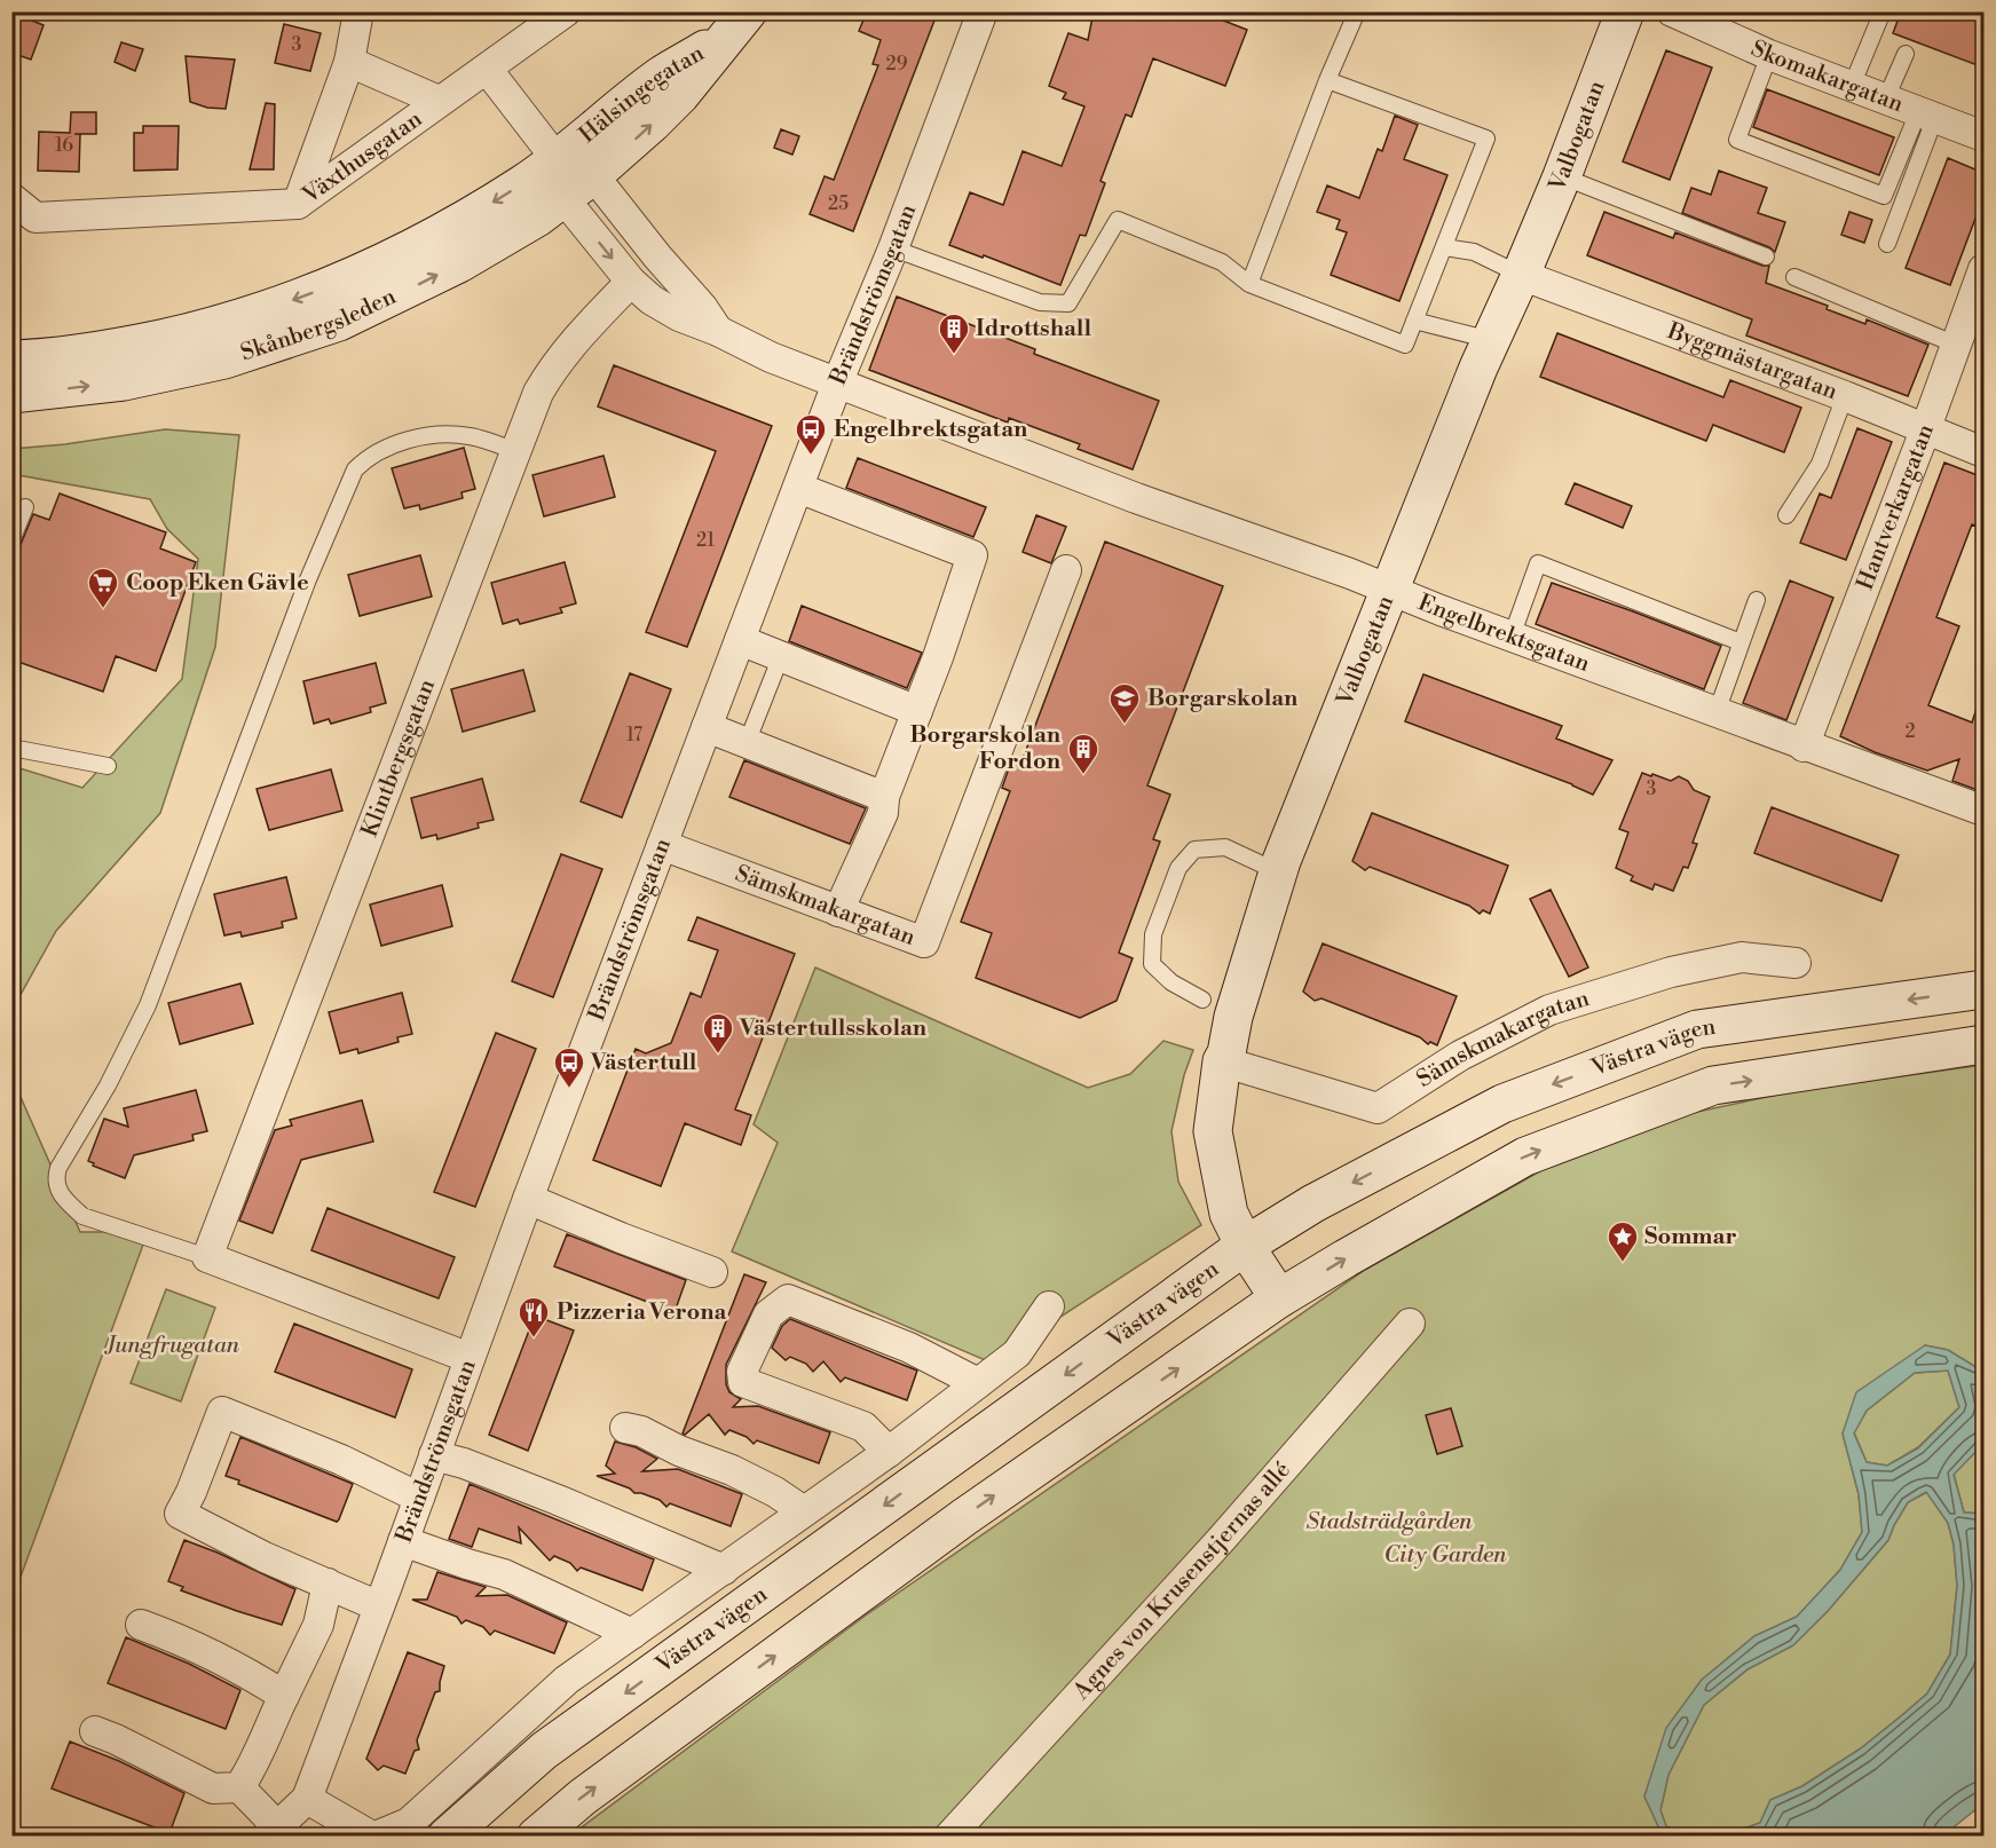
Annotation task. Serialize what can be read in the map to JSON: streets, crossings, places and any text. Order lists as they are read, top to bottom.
{
  "streets": {
    "main road": [
      "Hälsingegatan",
      "Valbogatan",
      "Skånbergsleden",
      "Västra vägen"
    ],
    "street": [
      "Skomakargatan",
      "Växthusgatan",
      "Brändströmsgatan",
      "Byggmästargatan",
      "Hantverkargatan",
      "Engelbrektsgatan",
      "Klintbergsgatan",
      "Sämskmakargatan",
      "Agnes von Krusenstjernas allé"
    ]
  },
  "crossings": [
    ["Hälsingegatan", "Skånbergsleden"],
    ["Hälsingegatan", "Engelbrektsgatan"],
    ["Valbogatan", "Byggmästargatan"],
    ["Valbogatan", "Engelbrektsgatan"],
    ["Valbogatan", "Sämskmakargatan"],
    ["Valbogatan", "Västra vägen"],
    ["Brändströmsgatan", "Engelbrektsgatan"],
    ["Brändströmsgatan", "Sämskmakargatan"],
    ["Brändströmsgatan", "Västra vägen"],
    ["Skånbergsleden", "Engelbrektsgatan"],
    ["Byggmästargatan", "Hantverkargatan"],
    ["Hantverkargatan", "Engelbrektsgatan"],
    ["Engelbrektsgatan", "Klintbergsgatan"]
  ],
  "parks": ["Jungfrugatan", "Stadsträdgården", "City Garden"],
  "places": {
    "building": ["Idrottshall", "Borgarskolan Fordon", "Västertullsskolan"],
    "bus stop": ["Engelbrektsgatan", "Västertull"],
    "supermarket": ["Coop Eken Gävle"],
    "school or university": ["Borgarskolan"],
    "place": ["Sommar"],
    "restaurant": ["Pizzeria Verona"]
  },
  "house_numbers": [
    "3",
    "29",
    "16",
    "25",
    "21",
    "2",
    "17",
    "3"
  ]
}
